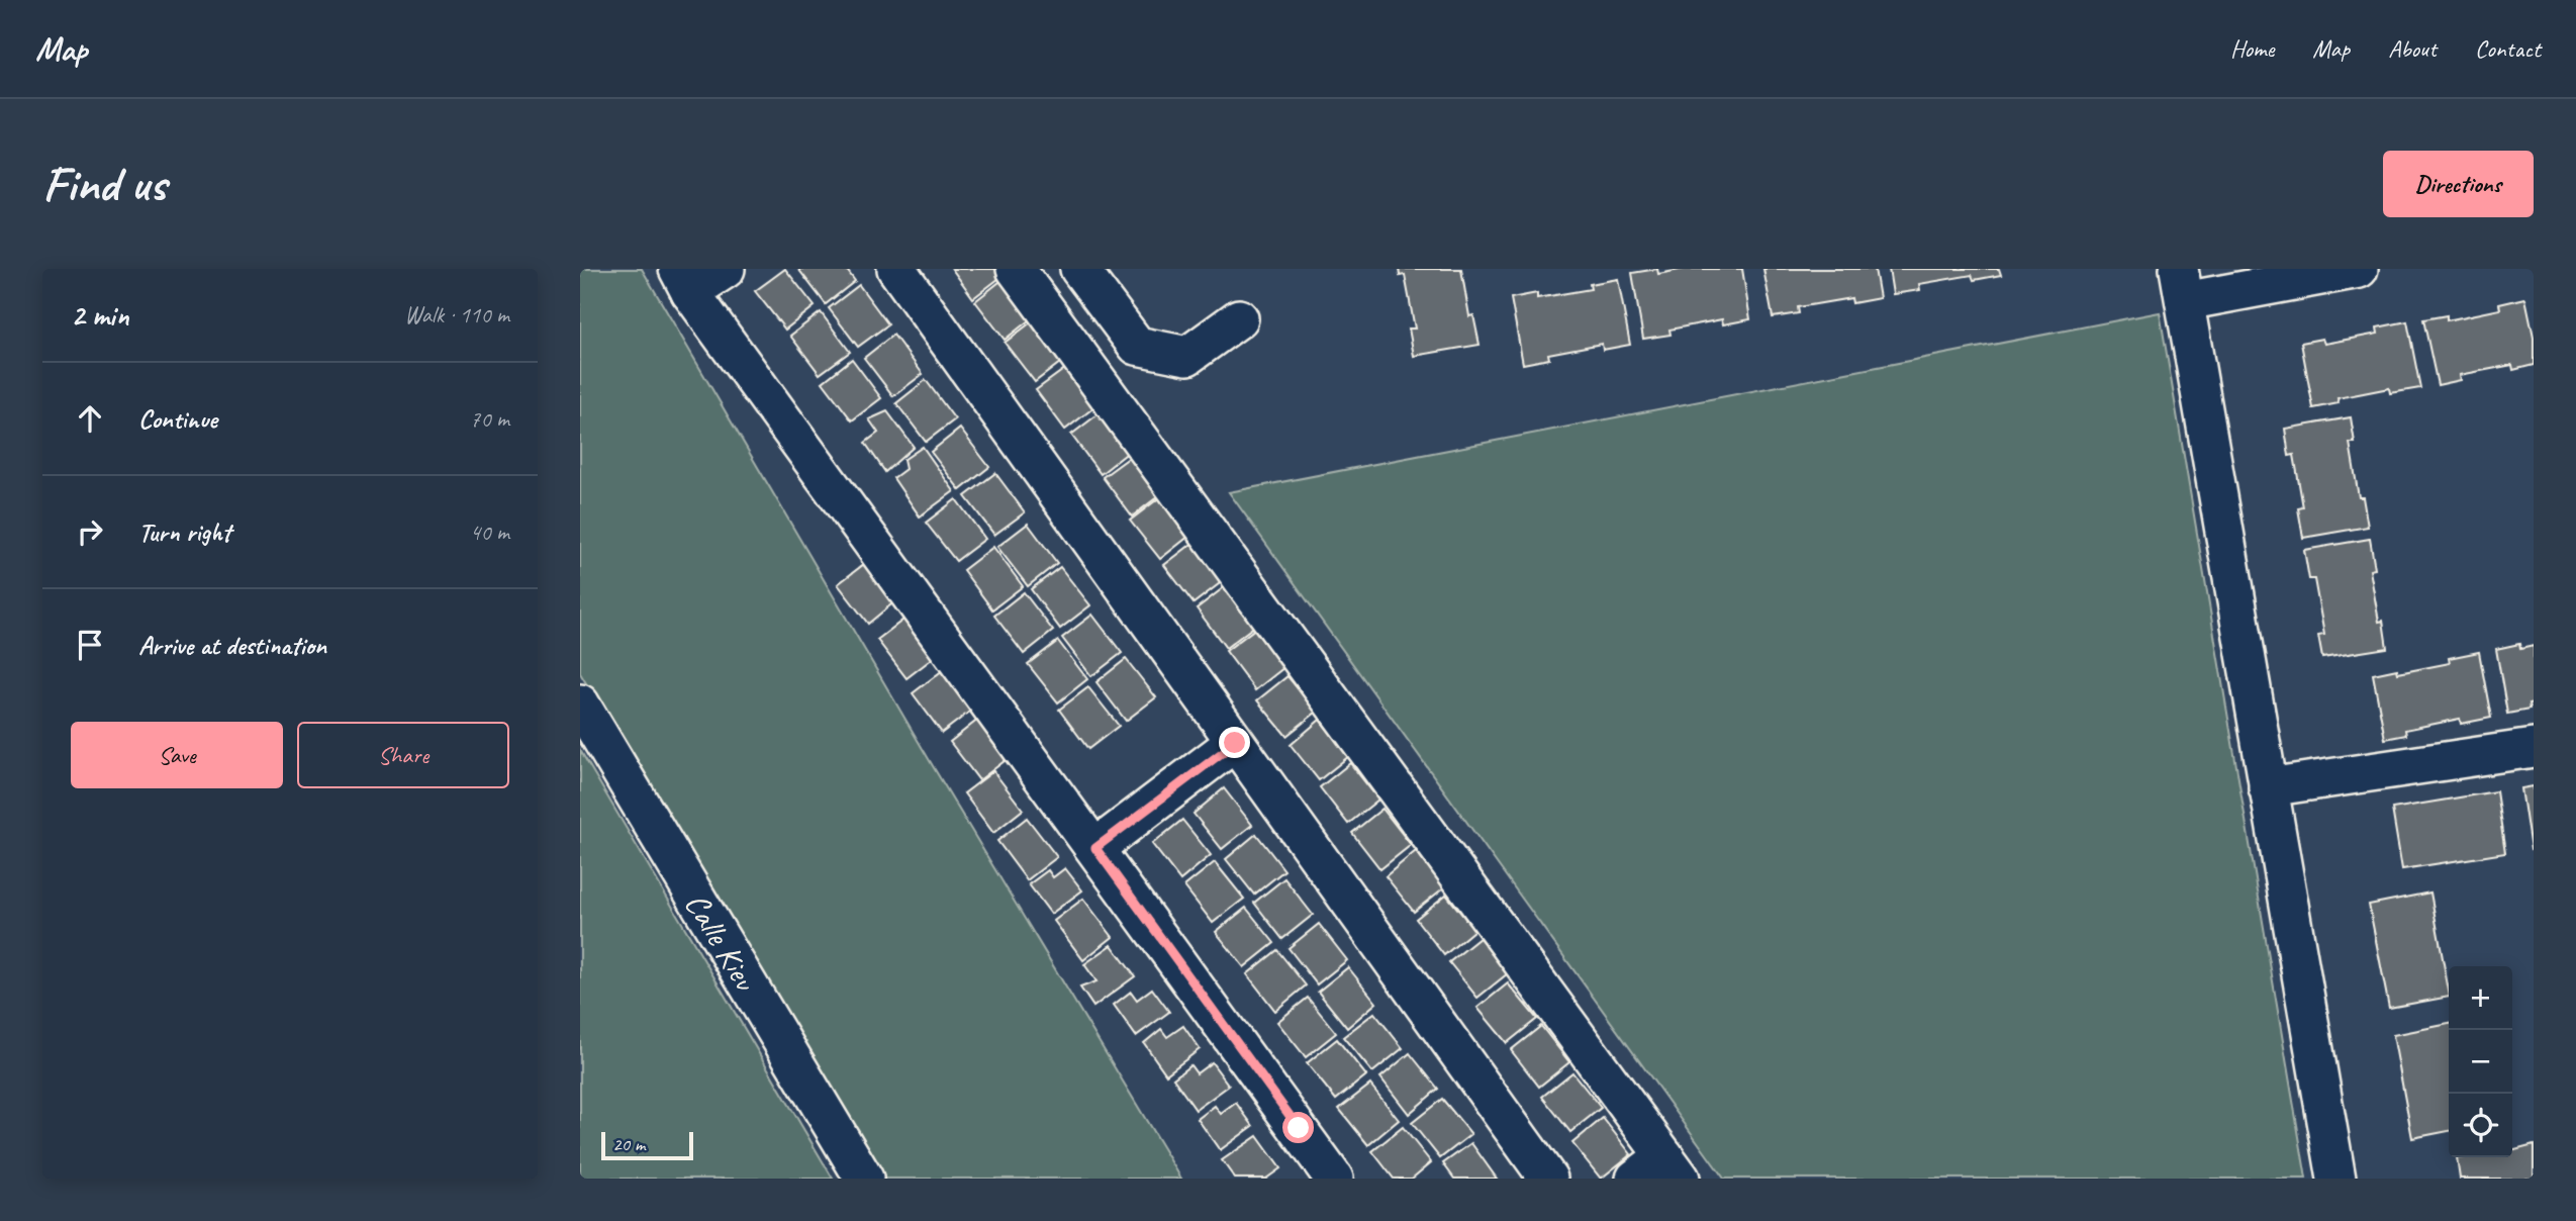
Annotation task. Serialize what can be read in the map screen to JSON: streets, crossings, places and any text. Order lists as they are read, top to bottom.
{
  "streets": {
    "street": ["Calle Kiev"]
  },
  "scale_bar": "20 m",
  "page": {
    "header": "Map",
    "nav": [
      "Home",
      "Map",
      "About",
      "Contact"
    ],
    "buttons": [
      "Directions",
      ["Save", "Share"]
    ],
    "title": "Find us",
    "heading": ["2 min", "Walk · 110 m"],
    "list": [
      ["Continue", "70 m"],
      ["Turn right", "40 m"],
      "Arrive at destination"
    ],
    "map_buttons": ["+", "−"],
    "scale": "20 m"
  }
}
